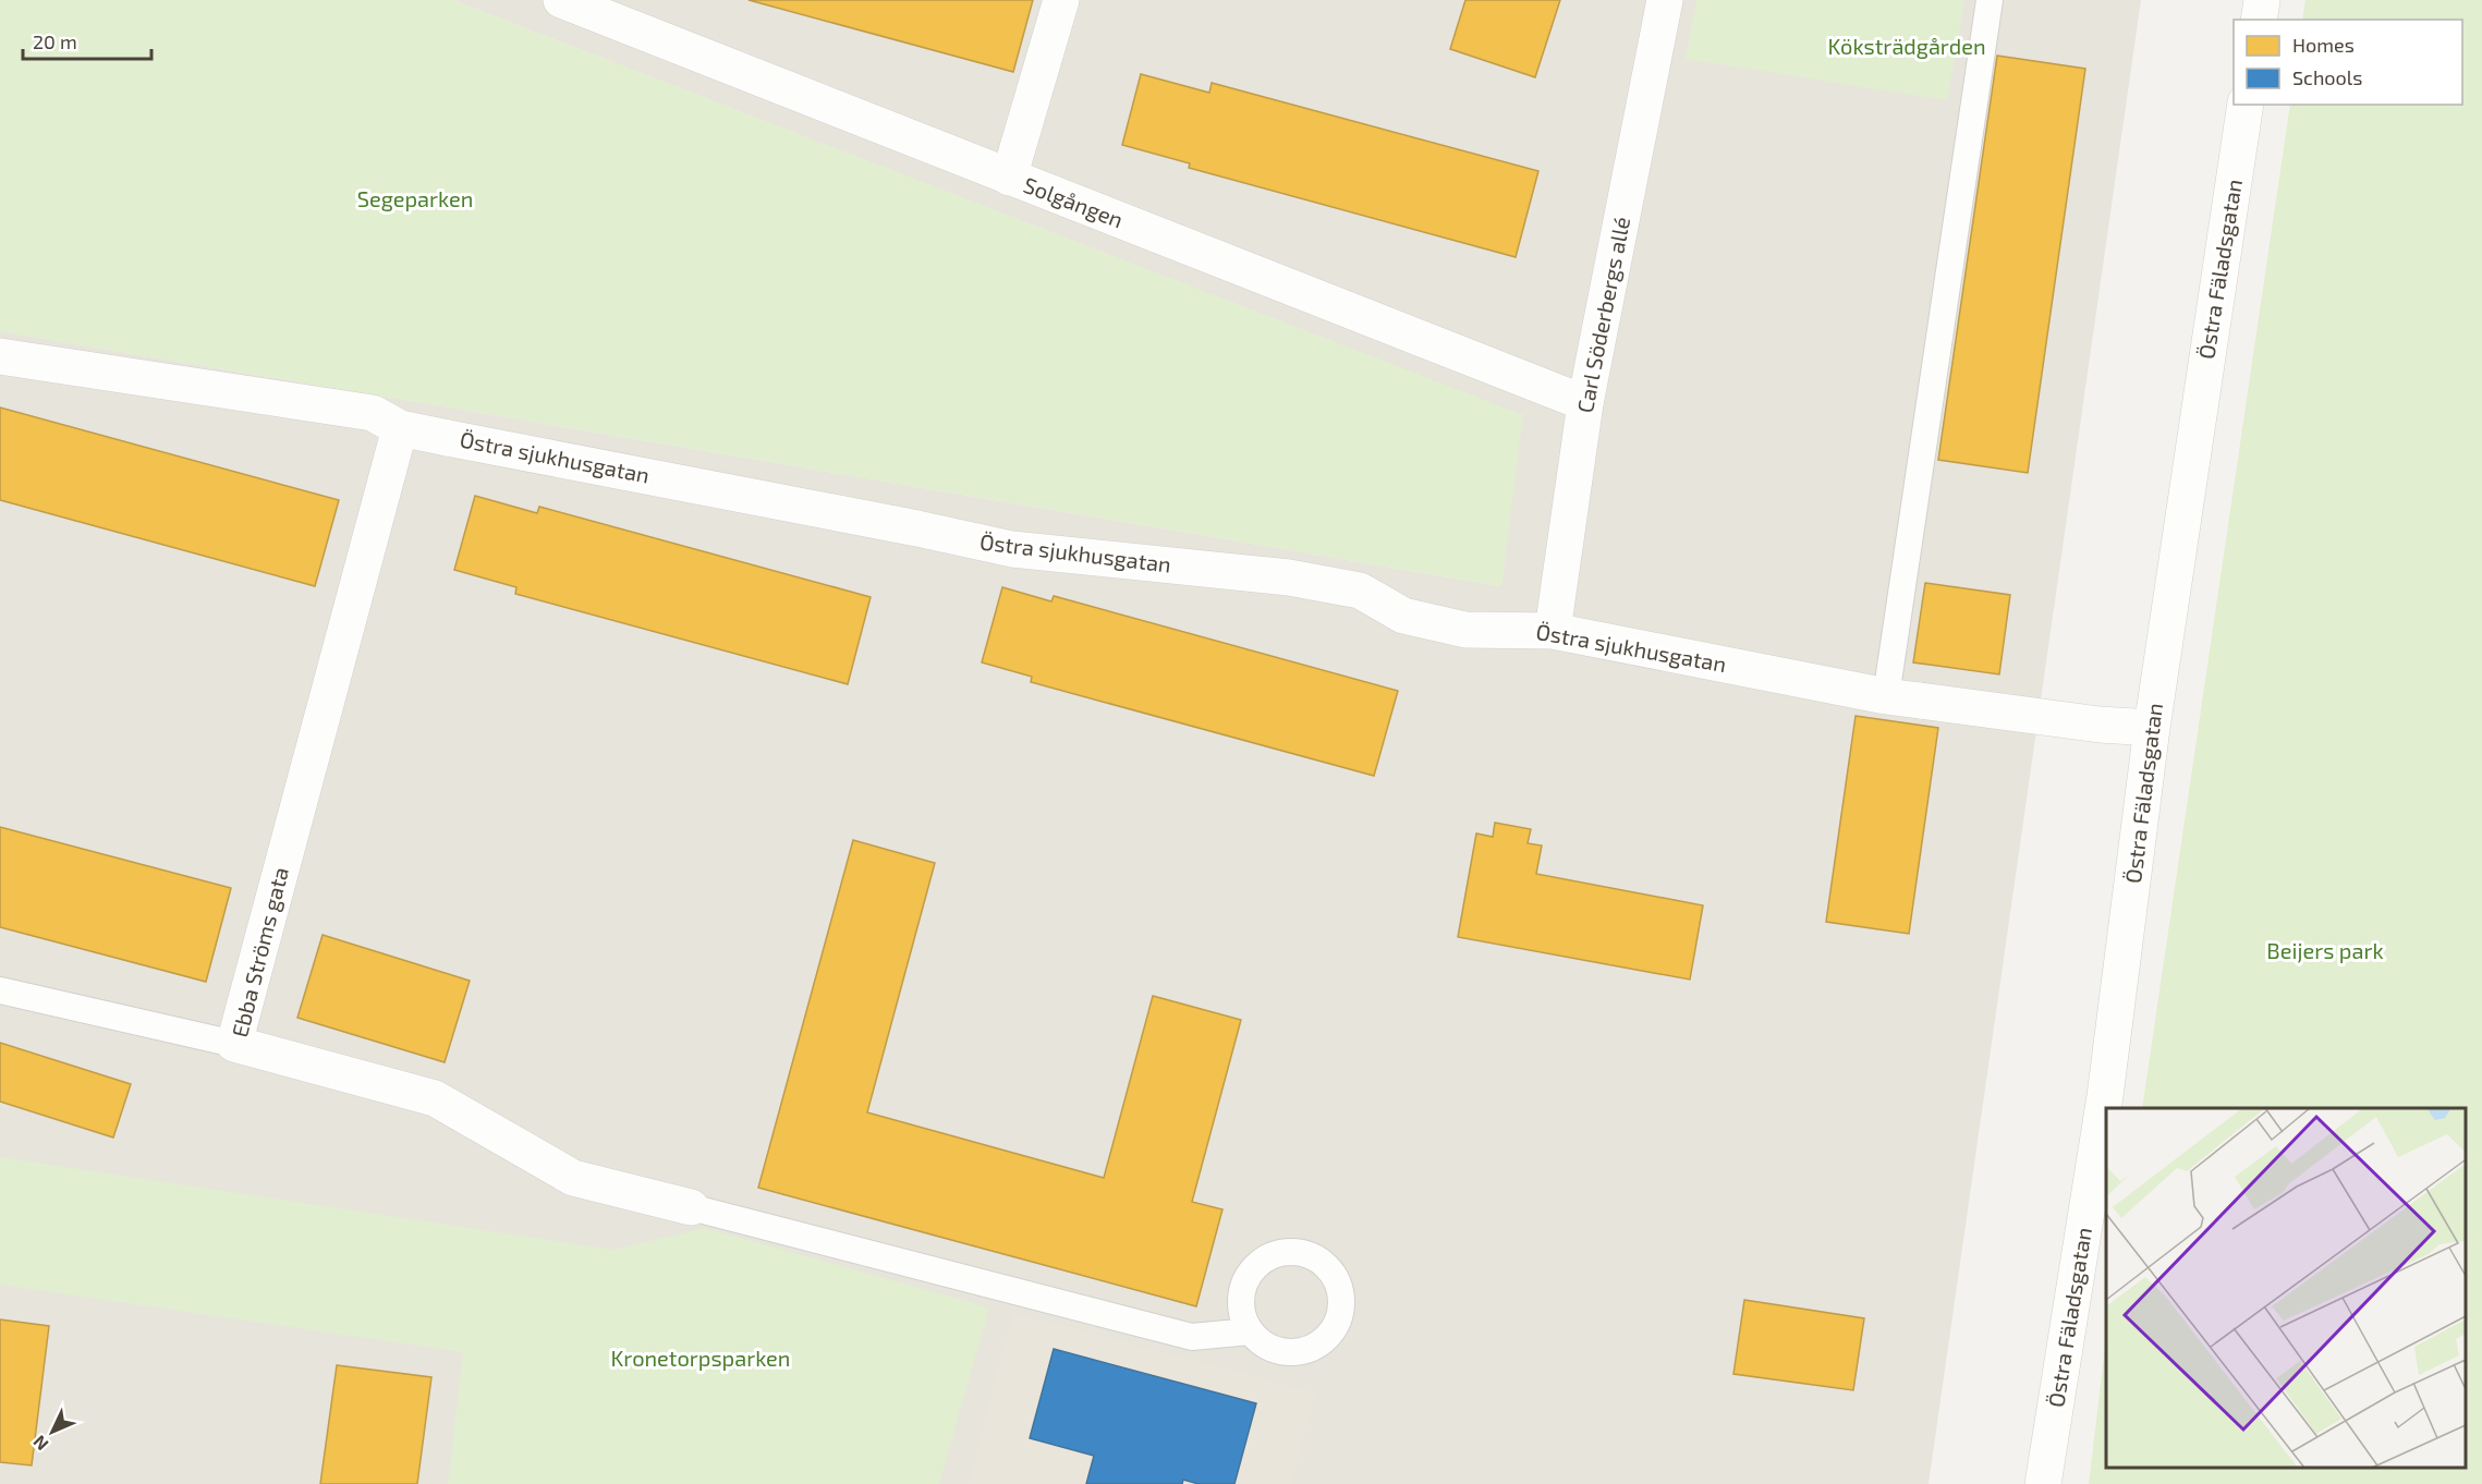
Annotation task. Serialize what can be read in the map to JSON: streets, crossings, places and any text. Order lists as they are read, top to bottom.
{
  "streets": {
    "street": [
      "Solgången",
      "Östra Fäladsgatan",
      "Carl Söderbergs allé",
      "Östra sjukhusgatan",
      "Ebba Ströms gata"
    ]
  },
  "crossings": [
    ["Solgången", "Carl Söderbergs allé"],
    ["Östra Fäladsgatan", "Östra sjukhusgatan"],
    ["Carl Söderbergs allé", "Östra sjukhusgatan"],
    ["Östra sjukhusgatan", "Ebba Ströms gata"]
  ],
  "parks": [
    "Köksträdgården",
    "Segeparken",
    "Beijers park",
    "Kronetorpsparken"
  ],
  "legend": ["Homes", "Schools"],
  "scale_bar": "20 m",
  "north": "bottom left"
}
